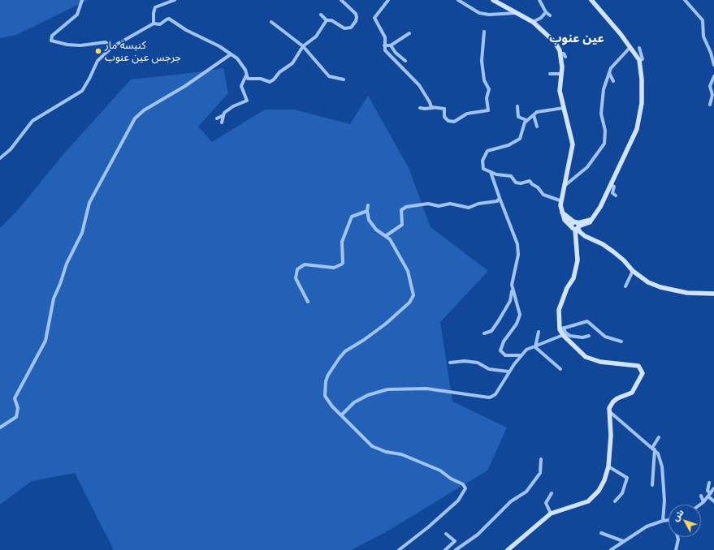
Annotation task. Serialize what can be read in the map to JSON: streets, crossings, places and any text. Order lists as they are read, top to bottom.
{
  "districts": ["عين عنوب"],
  "places": ["كنيسة مار جرجس عين عنوب"],
  "north": "top left"
}
